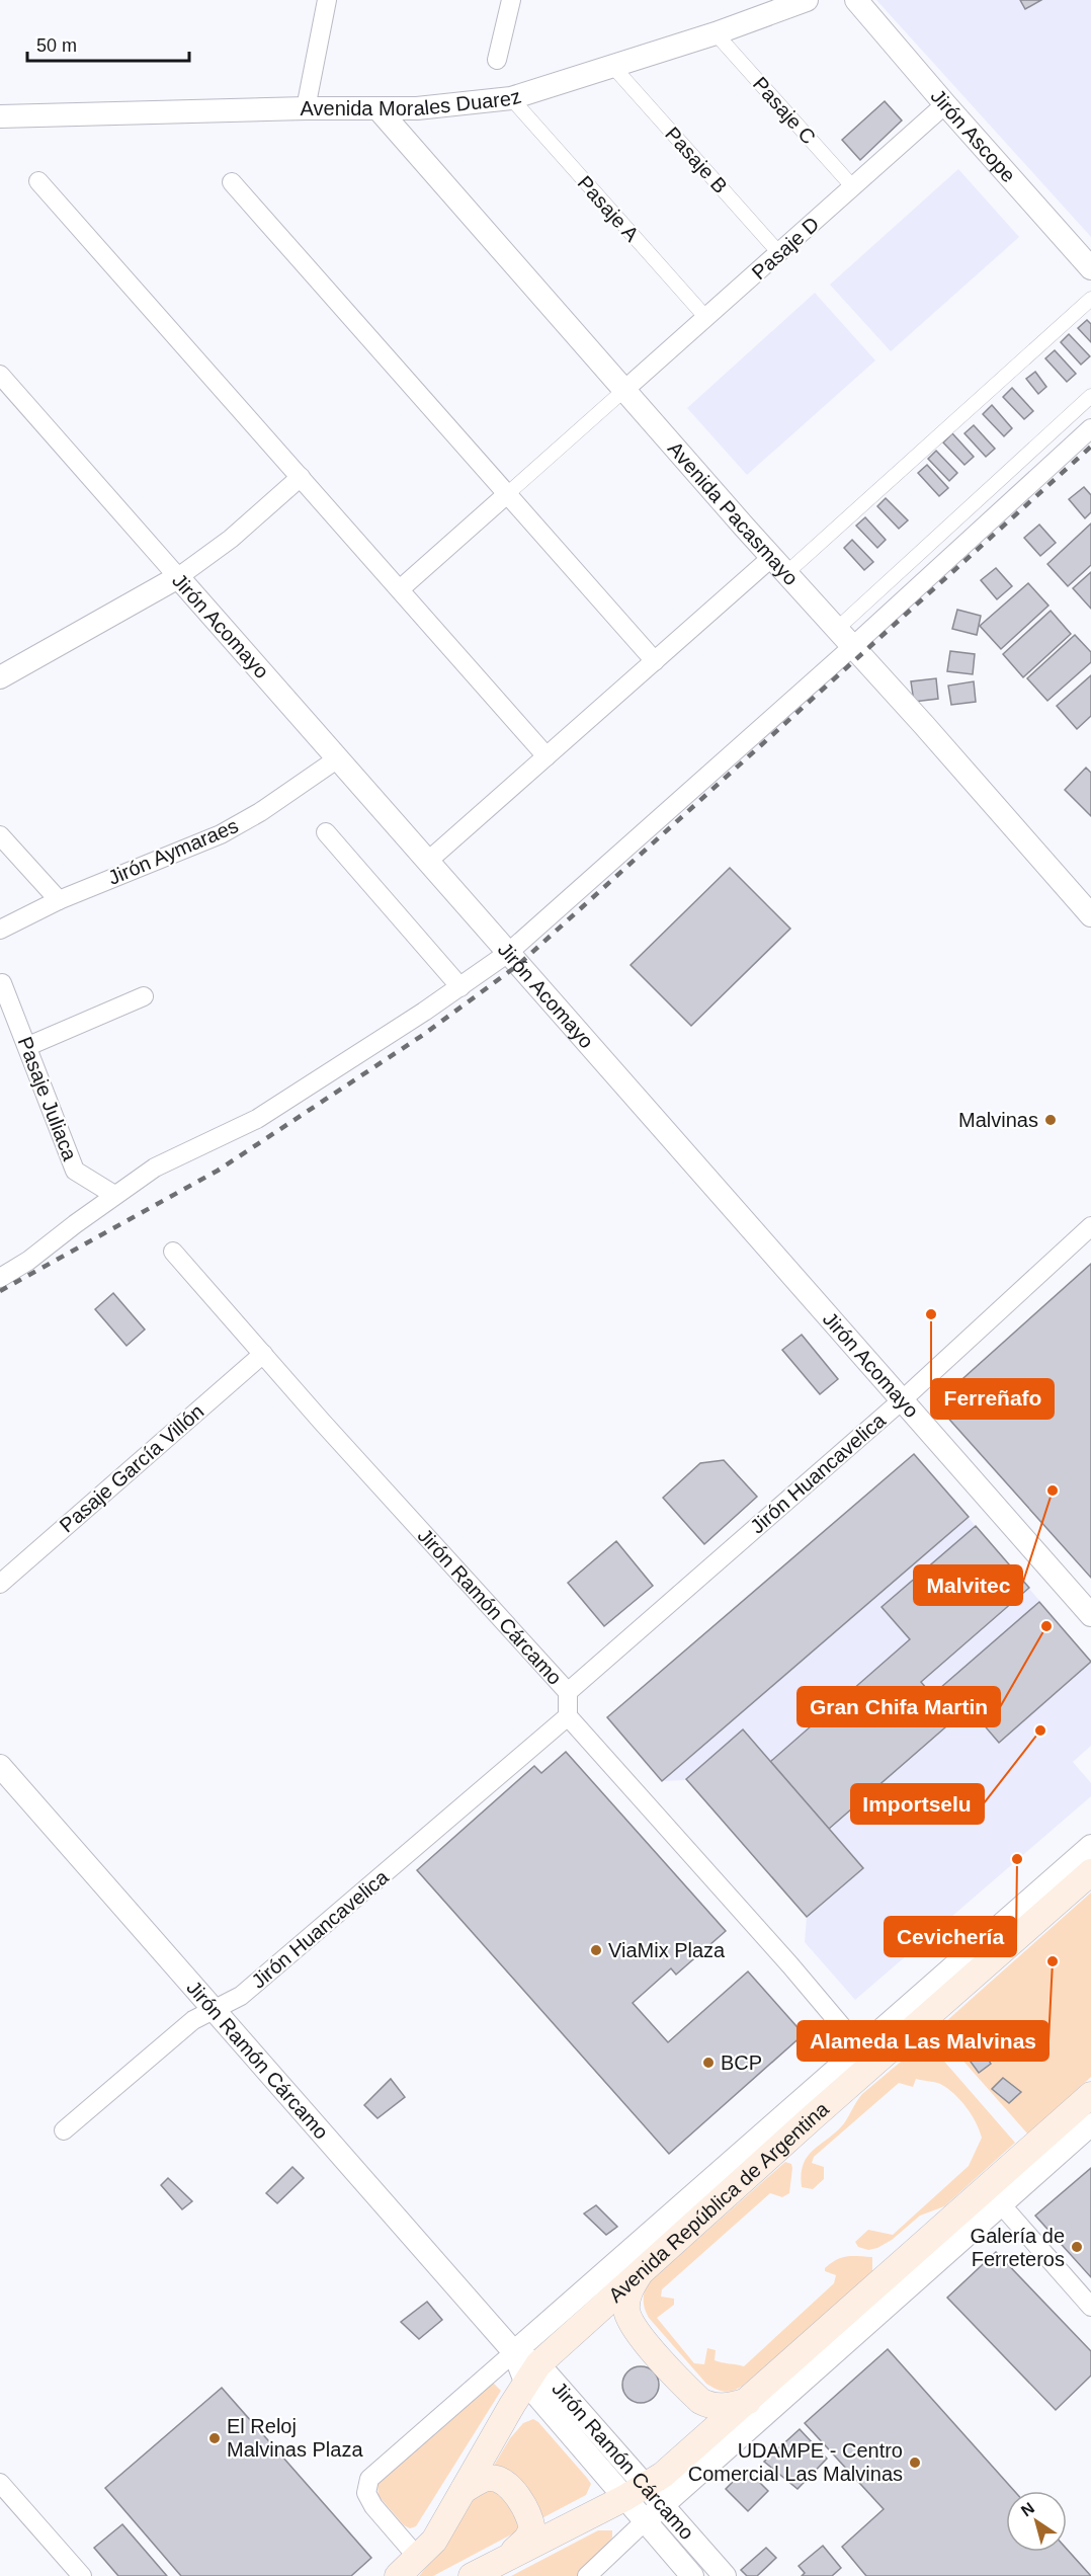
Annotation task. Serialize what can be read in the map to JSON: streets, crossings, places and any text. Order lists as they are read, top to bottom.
{
  "streets": {
    "main road": ["Avenida República de Argentina"],
    "street": [
      "Avenida Morales Duarez",
      "Pasaje C",
      "Jirón Ascope",
      "Pasaje B",
      "Pasaje A",
      "Pasaje D",
      "Avenida Pacasmayo",
      "Jirón Acomayo",
      "Jirón Aymaraes",
      "Pasaje Juliaca",
      "Pasaje García Villón",
      "Jirón Huancavelica",
      "Jirón Ramón Cárcamo"
    ]
  },
  "crossings": [
    ["Avenida Morales Duarez", "Pasaje C"],
    ["Avenida Morales Duarez", "Pasaje B"],
    ["Avenida Morales Duarez", "Pasaje A"],
    ["Avenida Morales Duarez", "Avenida Pacasmayo"],
    ["Pasaje C", "Pasaje D"],
    ["Jirón Ascope", "Pasaje D"],
    ["Pasaje B", "Pasaje D"],
    ["Pasaje A", "Pasaje D"],
    ["Pasaje D", "Avenida Pacasmayo"],
    ["Jirón Acomayo", "Jirón Aymaraes"],
    ["Jirón Acomayo", "Jirón Huancavelica"],
    ["Pasaje García Villón", "Jirón Ramón Cárcamo"],
    ["Jirón Huancavelica", "Jirón Ramón Cárcamo"],
    ["Jirón Ramón Cárcamo", "Avenida República de Argentina"]
  ],
  "places": [
    "Malvinas",
    "Ferreñafo",
    "Malvitec",
    "Gran Chifa Martin",
    "Importselu",
    "Cevichería",
    "ViaMix Plaza",
    "Alameda Las Malvinas",
    "BCP",
    "Galería de Ferreteros",
    "El Reloj Malvinas Plaza",
    "UDAMPE - Centro Comercial Las Malvinas"
  ],
  "scale_bar": "50 m",
  "north": "top left"
}
